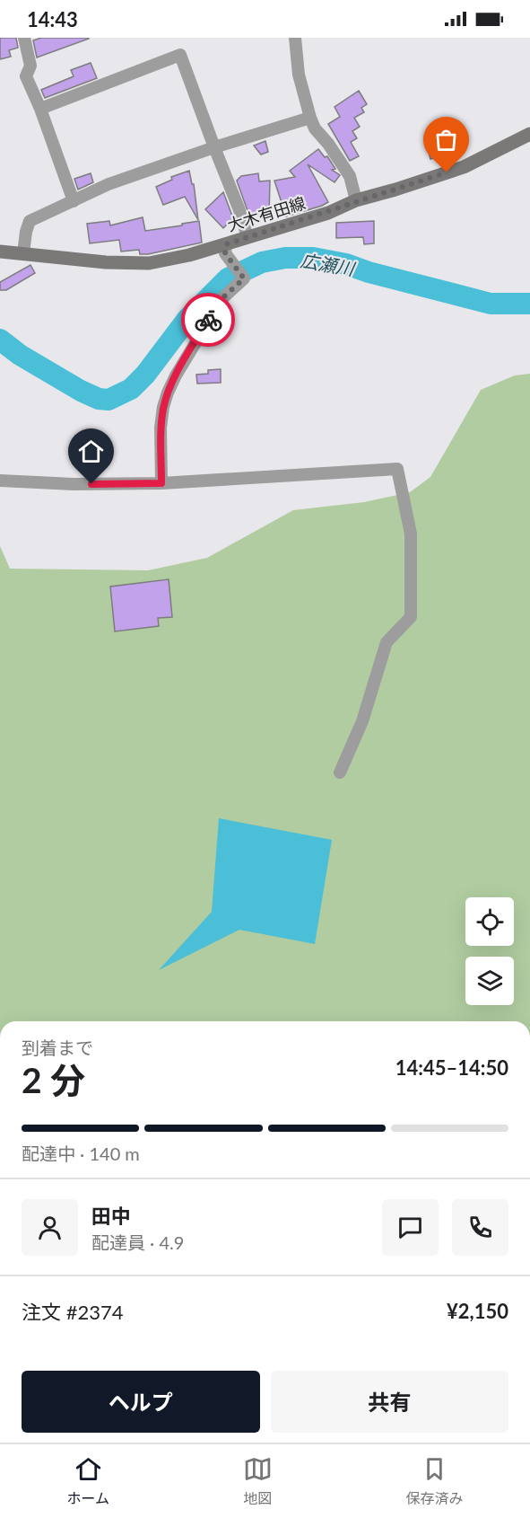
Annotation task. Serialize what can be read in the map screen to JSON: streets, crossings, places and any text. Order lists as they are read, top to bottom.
{
  "streets": {
    "main road": ["大木有田線"]
  },
  "water": ["広瀬川"],
  "page": {
    "status": "14:43",
    "heading": ["2 分", "到着まで", "14:45–14:50"],
    "panel": [
      "田中",
      "配達員 · 4.9",
      "注文 #2374",
      "¥2,150"
    ],
    "bar": "配達中 · 140 m",
    "buttons": ["ヘルプ", "共有"],
    "tabs": ["ホーム", "地図", "保存済み"]
  }
}
